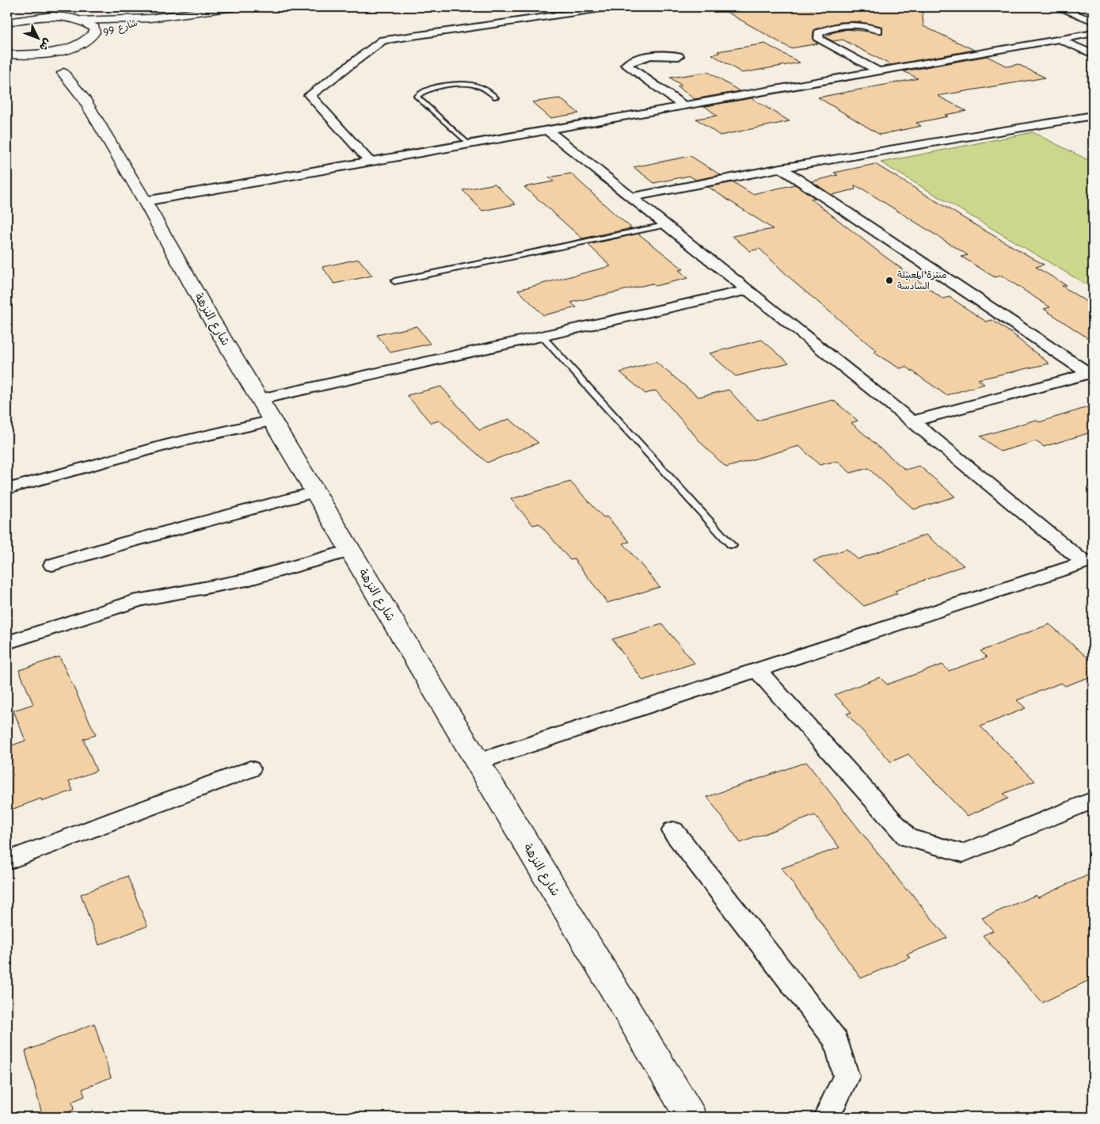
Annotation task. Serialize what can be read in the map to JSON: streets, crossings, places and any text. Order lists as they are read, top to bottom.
{
  "streets": {
    "main road": ["شارع 99", "شارع النزهة"]
  },
  "places": ["منتزة المعبيلة السادسة"],
  "north": "bottom right"
}
